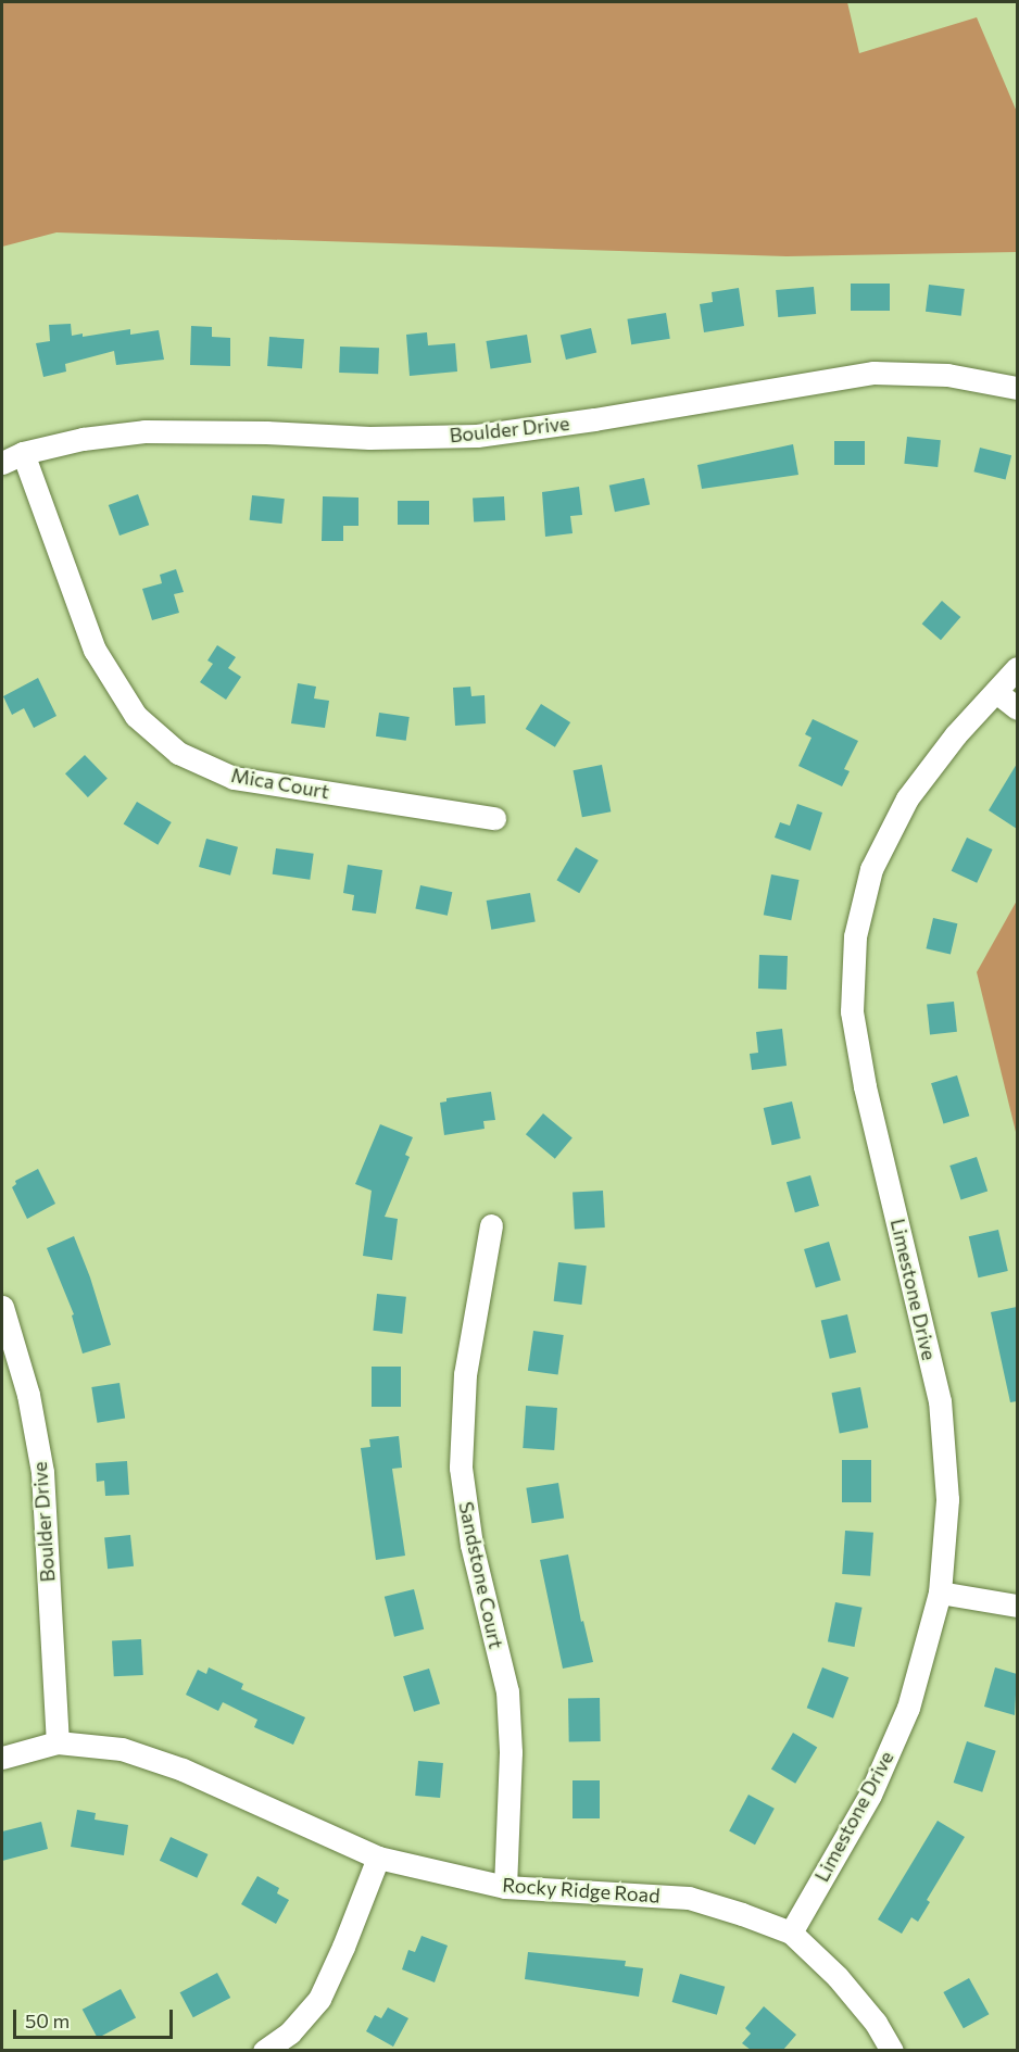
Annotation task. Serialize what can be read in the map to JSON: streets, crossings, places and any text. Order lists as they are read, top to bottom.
{
  "streets": {
    "street": [
      "Boulder Drive",
      "Mica Court",
      "Limestone Drive",
      "Sandstone Court",
      "Rocky Ridge Road"
    ]
  },
  "crossings": [
    ["Boulder Drive", "Mica Court"],
    ["Boulder Drive", "Rocky Ridge Road"],
    ["Limestone Drive", "Rocky Ridge Road"],
    ["Sandstone Court", "Rocky Ridge Road"]
  ],
  "scale_bar": "50 m"
}
